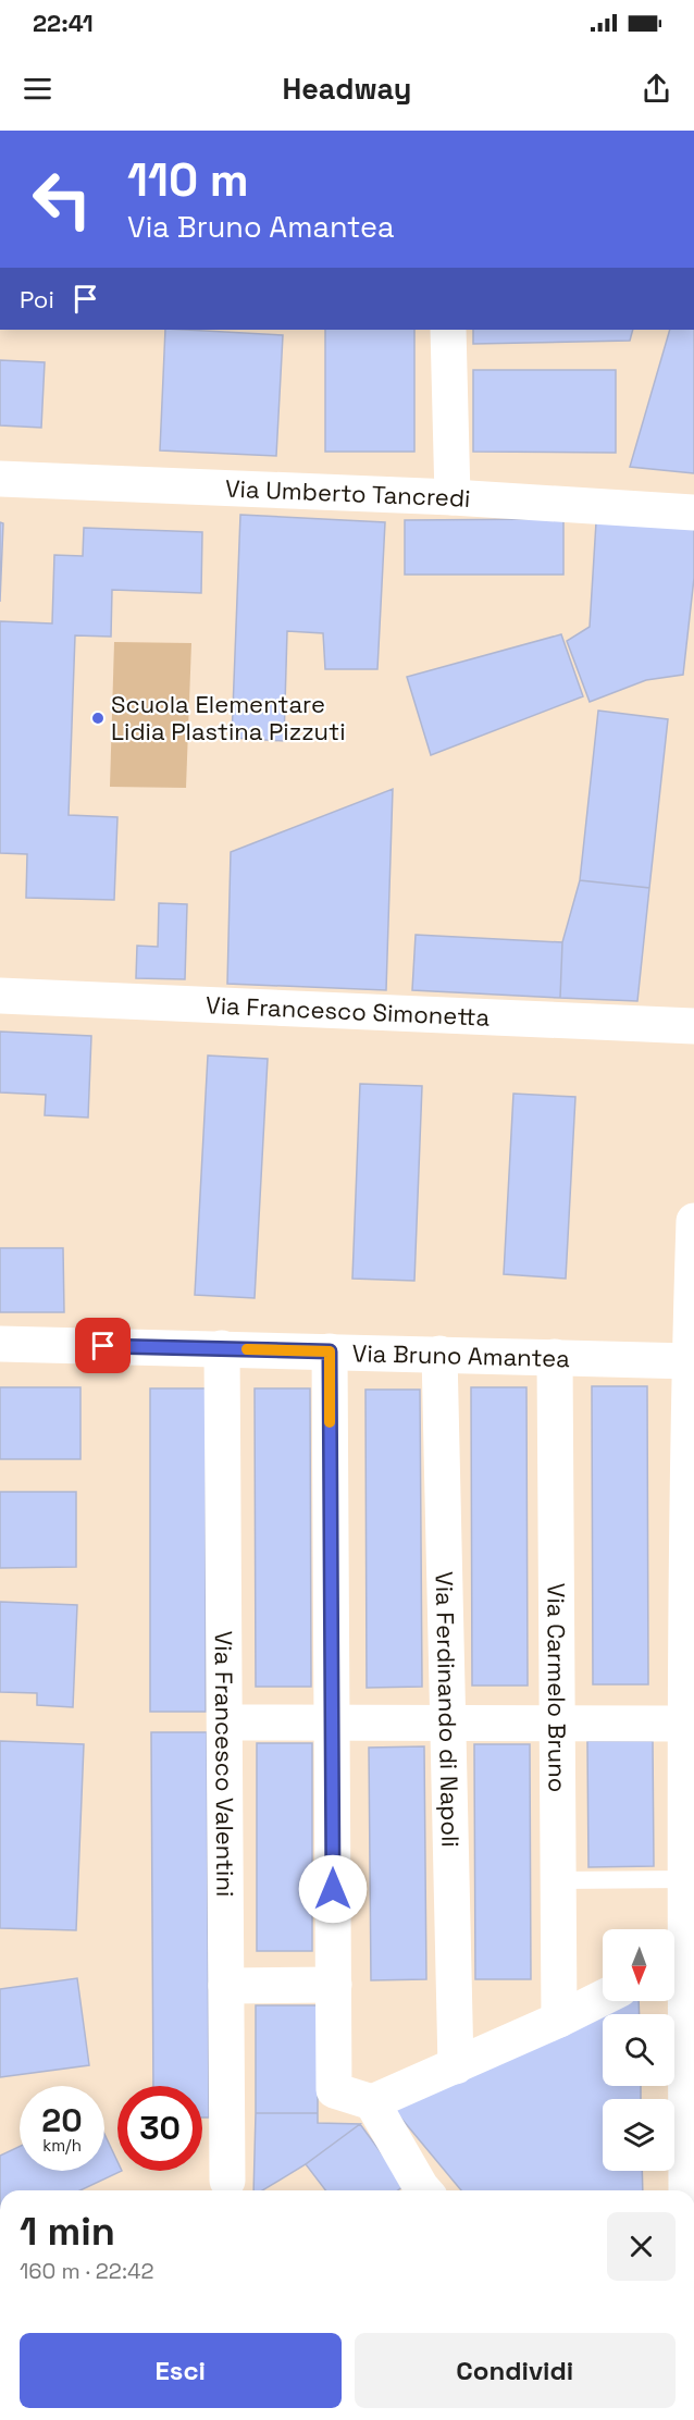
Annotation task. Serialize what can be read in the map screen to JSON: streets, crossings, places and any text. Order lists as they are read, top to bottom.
{
  "streets": {
    "street": [
      "Via Umberto Tancredi",
      "Via Francesco Simonetta",
      "Via Bruno Amantea",
      "Via Carmelo Bruno",
      "Via Ferdinando di Napoli",
      "Via Francesco Valentini"
    ]
  },
  "crossings": [
    ["Via Bruno Amantea", "Via Carmelo Bruno"],
    ["Via Bruno Amantea", "Via Ferdinando di Napoli"],
    ["Via Bruno Amantea", "Via Francesco Valentini"]
  ],
  "places": ["Scuola Elementare Lidia Plastina Pizzuti"],
  "north": "bottom",
  "page": {
    "status": "22:41",
    "header": "Headway",
    "turn": ["110 m", "Via Bruno Amantea"],
    "then": "Poi",
    "speed": "20 km/h",
    "limit": "30",
    "heading": ["1 min", "160 m · 22:42"],
    "buttons": ["Esci", "Condividi"]
  }
}
